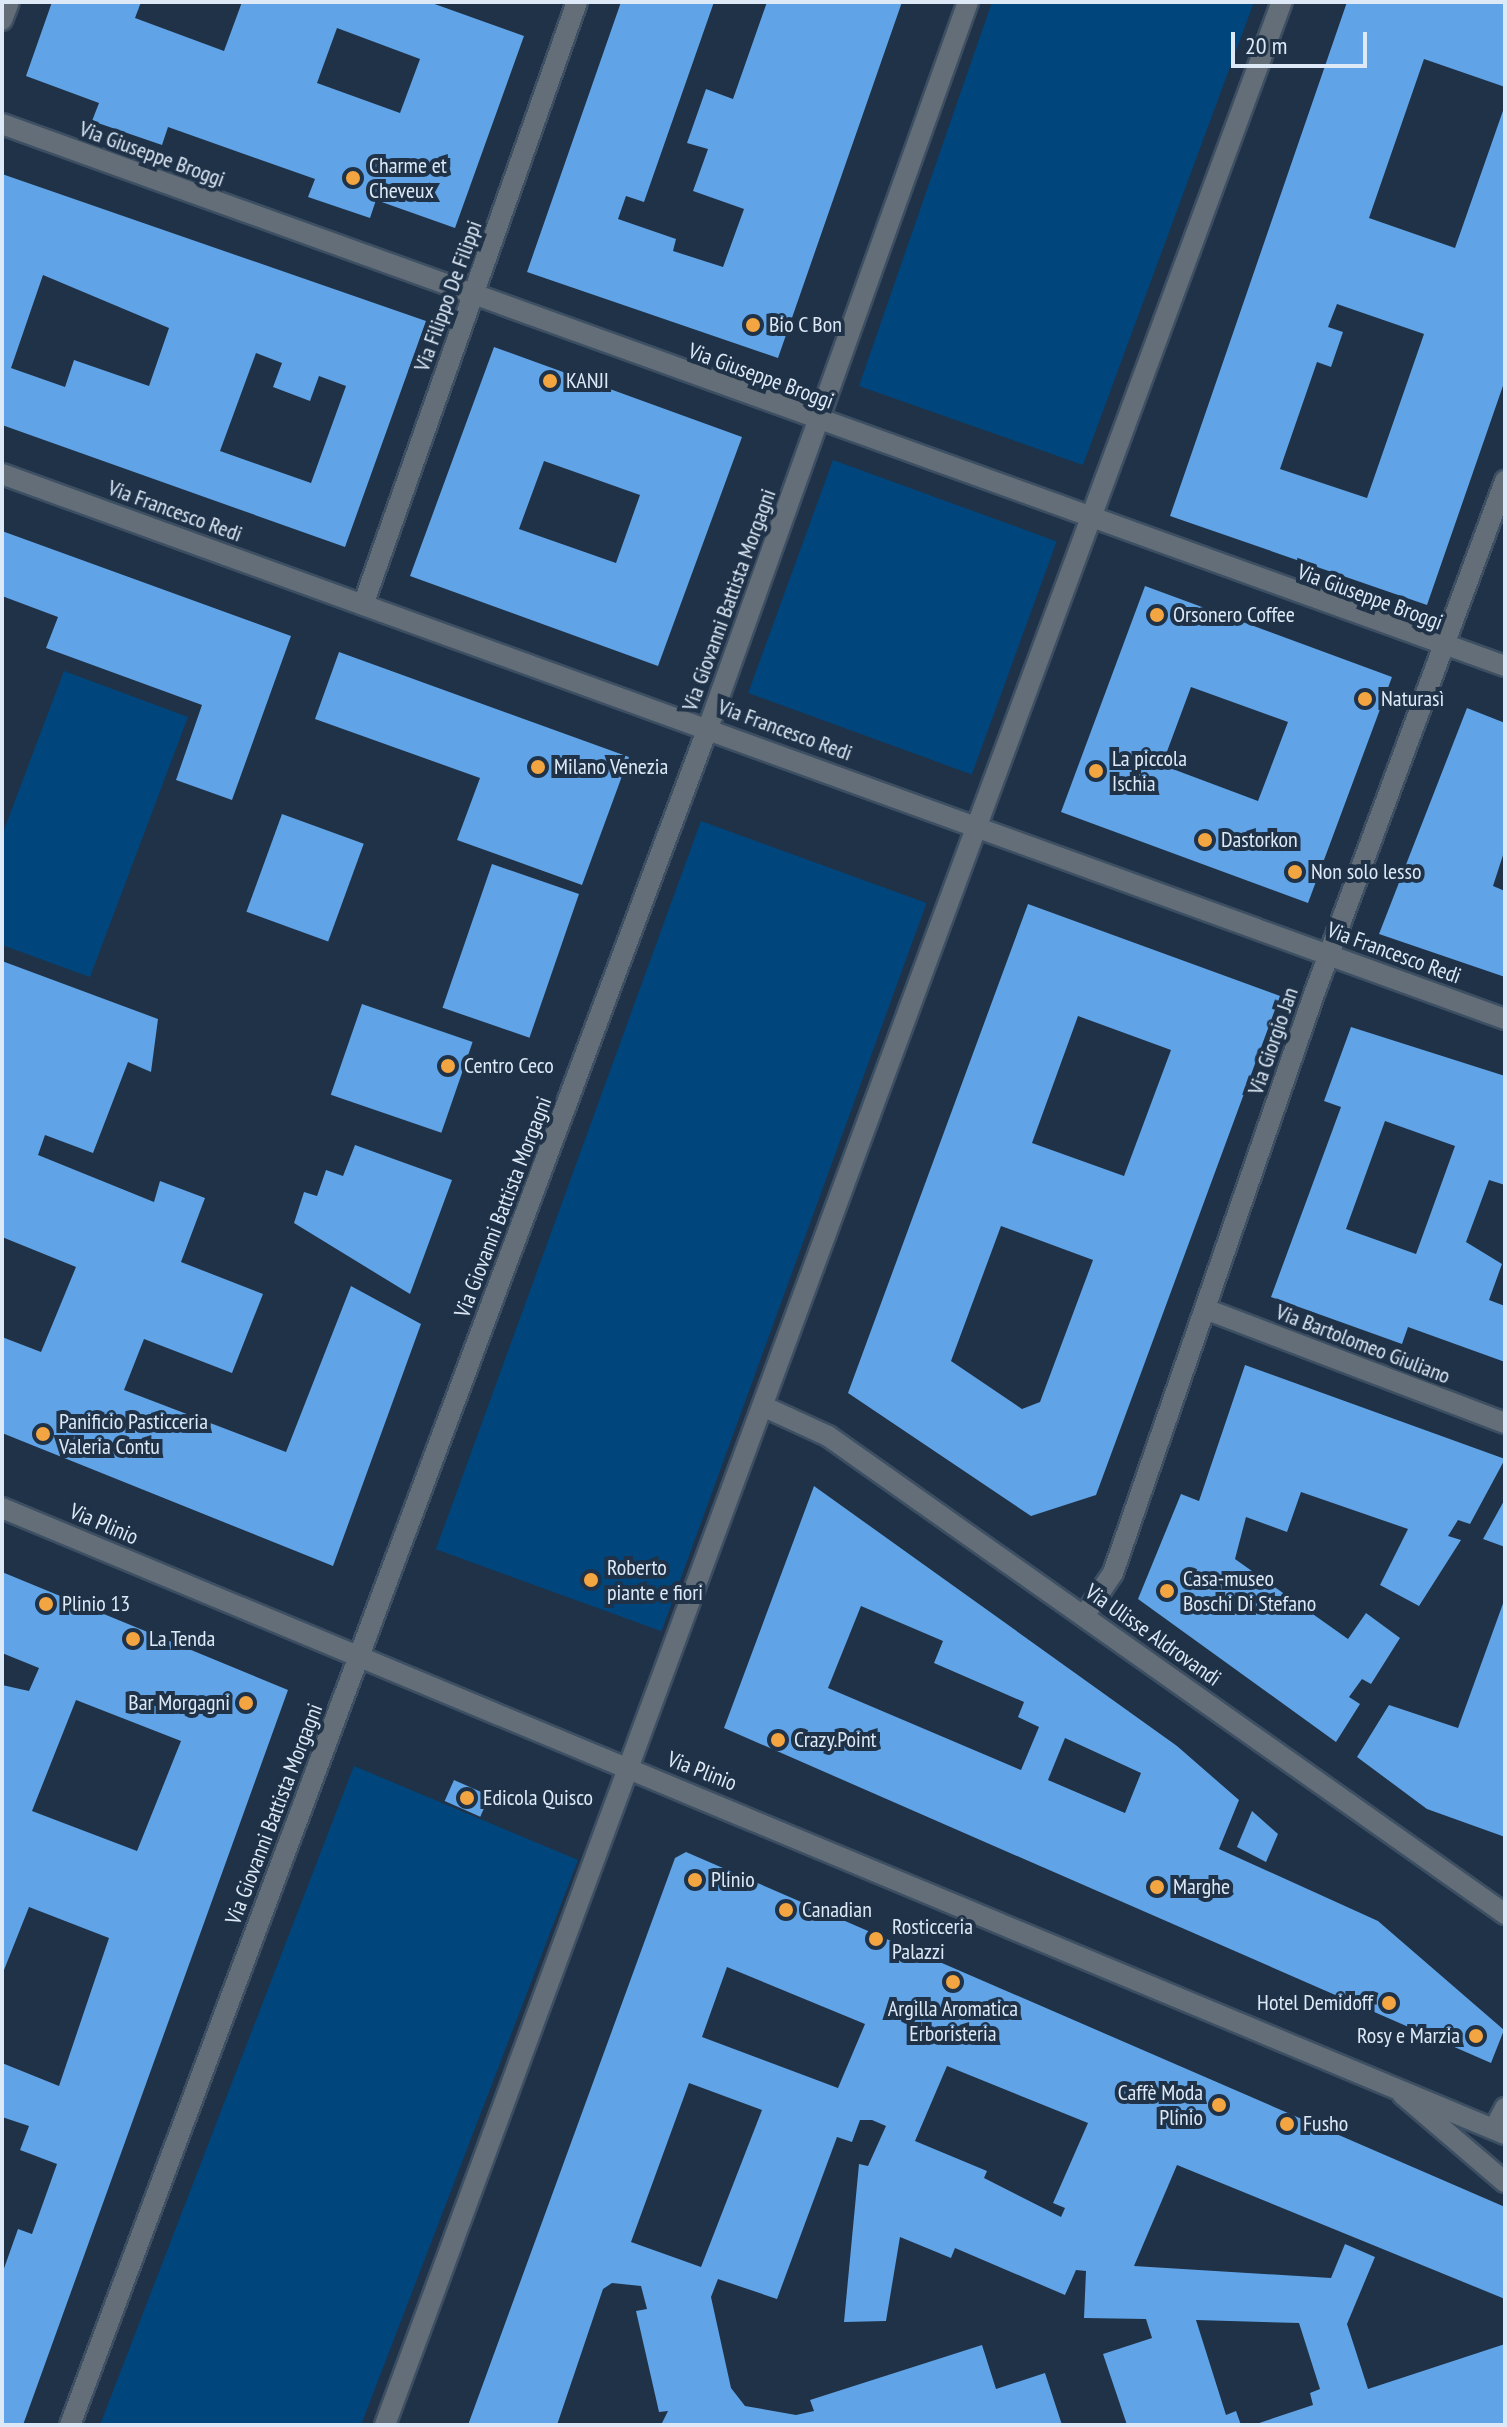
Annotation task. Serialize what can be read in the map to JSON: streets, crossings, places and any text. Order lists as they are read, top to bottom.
{
  "streets": {
    "street": [
      "Via Giuseppe Broggi",
      "Via Filippo De Filippi",
      "Via Francesco Redi",
      "Via Giovanni Battista Morgagni",
      "Via Giorgio Jan",
      "Via Bartolomeo Giuliano",
      "Via Plinio",
      "Via Ulisse Aldrovandi"
    ]
  },
  "crossings": [
    ["Via Giuseppe Broggi", "Via Filippo De Filippi"],
    ["Via Giuseppe Broggi", "Via Giovanni Battista Morgagni"],
    ["Via Giuseppe Broggi", "Via Giorgio Jan"],
    ["Via Filippo De Filippi", "Via Francesco Redi"],
    ["Via Francesco Redi", "Via Giovanni Battista Morgagni"],
    ["Via Francesco Redi", "Via Giorgio Jan"],
    ["Via Giovanni Battista Morgagni", "Via Plinio"],
    ["Via Giorgio Jan", "Via Bartolomeo Giuliano"],
    ["Via Giorgio Jan", "Via Ulisse Aldrovandi"]
  ],
  "places": [
    "Charme et Cheveux",
    "Bio C Bon",
    "KANJI",
    "Orsonero Coffee",
    "Naturasì",
    "Milano Venezia",
    "La piccola Ischia",
    "Dastorkon",
    "Non solo lesso",
    "Centro Ceco",
    "Panificio Pasticceria Valeria Contu",
    "Roberto piante e fiori",
    "Casa-museo Boschi Di Stefano",
    "Plinio 13",
    "La Tenda",
    "Bar Morgagni",
    "Crazy.Point",
    "Edicola Quisco",
    "Plinio",
    "Marghe",
    "Canadian",
    "Rosticceria Palazzi",
    "Argilla Aromatica Erboristeria",
    "Hotel Demidoff",
    "Rosy e Marzia",
    "Caffè Moda Plinio",
    "Fusho"
  ],
  "scale_bar": "20 m"
}
